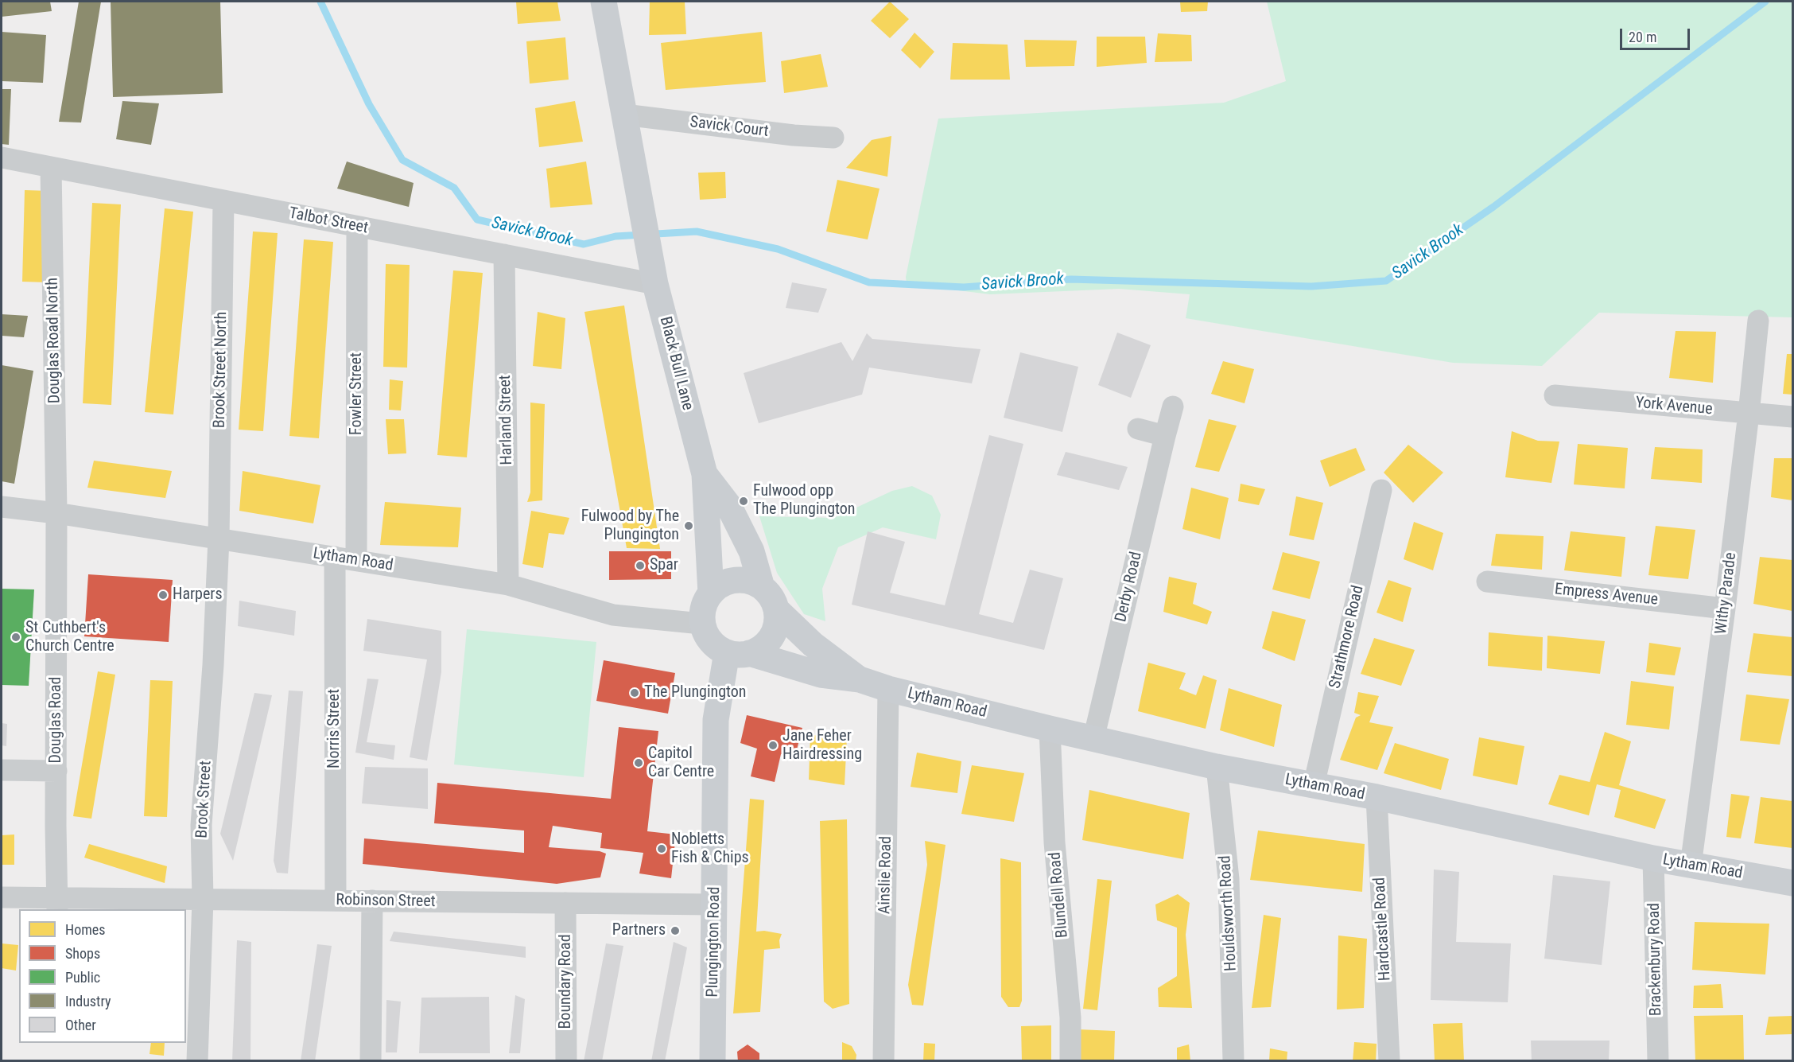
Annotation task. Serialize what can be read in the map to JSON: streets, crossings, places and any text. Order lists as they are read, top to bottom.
{
  "streets": {
    "street": [
      "Savick Court",
      "Talbot Street",
      "Douglas Road North",
      "Black Bull Lane",
      "Brook Street North",
      "Fowler Street",
      "York Avenue",
      "Harland Street",
      "Lytham Road",
      "Derby Road",
      "Withy Parade",
      "Empress Avenue",
      "Strathmore Road",
      "Douglas Road",
      "Norris Street",
      "Brook Street",
      "Ainslie Road",
      "Blundell Road",
      "Robinson Street",
      "Houldsworth Road",
      "Hardcastle Road",
      "Plungington Road",
      "Brackenbury Road",
      "Boundary Road"
    ]
  },
  "crossings": [
    ["Savick Court", "Black Bull Lane"],
    ["Talbot Street", "Douglas Road North"],
    ["Talbot Street", "Black Bull Lane"],
    ["Talbot Street", "Brook Street North"],
    ["Talbot Street", "Fowler Street"],
    ["Talbot Street", "Harland Street"],
    ["Douglas Road North", "Lytham Road"],
    ["Douglas Road North", "Douglas Road"],
    ["Black Bull Lane", "Lytham Road"],
    ["Black Bull Lane", "Plungington Road"],
    ["Brook Street North", "Lytham Road"],
    ["Brook Street North", "Brook Street"],
    ["Fowler Street", "Lytham Road"],
    ["York Avenue", "Withy Parade"],
    ["Harland Street", "Lytham Road"],
    ["Lytham Road", "Derby Road"],
    ["Lytham Road", "Withy Parade"],
    ["Lytham Road", "Strathmore Road"],
    ["Lytham Road", "Douglas Road"],
    ["Lytham Road", "Norris Street"],
    ["Lytham Road", "Brook Street"],
    ["Lytham Road", "Ainslie Road"],
    ["Lytham Road", "Blundell Road"],
    ["Lytham Road", "Houldsworth Road"],
    ["Lytham Road", "Hardcastle Road"],
    ["Lytham Road", "Plungington Road"],
    ["Lytham Road", "Brackenbury Road"],
    ["Withy Parade", "Empress Avenue"],
    ["Douglas Road", "Robinson Street"],
    ["Norris Street", "Robinson Street"],
    ["Brook Street", "Robinson Street"],
    ["Robinson Street", "Plungington Road"],
    ["Robinson Street", "Boundary Road"]
  ],
  "water": ["Savick Brook"],
  "places": [
    "Fulwood opp The Plungington",
    "Fulwood by The Plungington",
    "Spar",
    "Harpers",
    "St Cuthbert's Church Centre",
    "The Plungington",
    "Jane Feher Hairdressing",
    "Capitol Car Centre",
    "Nobletts Fish & Chips",
    "Partners"
  ],
  "legend": [
    "Homes",
    "Shops",
    "Public",
    "Industry",
    "Other"
  ],
  "scale_bar": "20 m"
}
